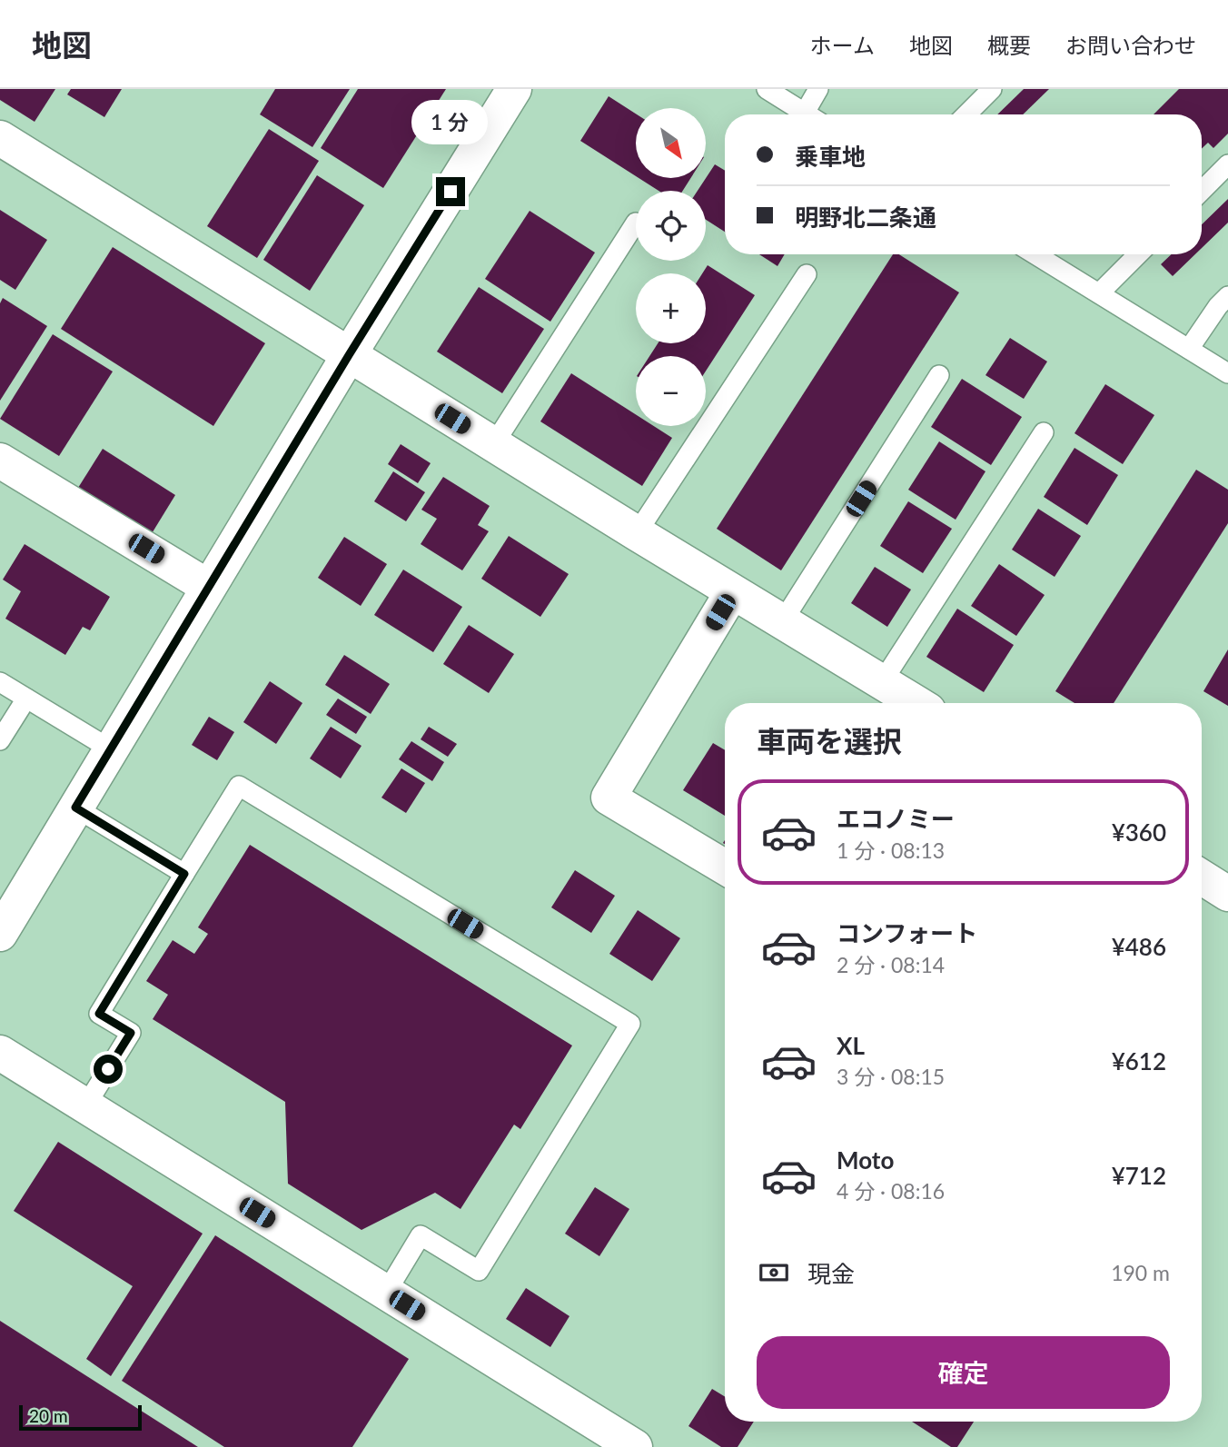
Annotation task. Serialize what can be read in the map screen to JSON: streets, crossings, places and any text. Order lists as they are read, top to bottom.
{
  "scale_bar": "20 m",
  "north": "bottom right",
  "page": {
    "header": "地図",
    "nav": [
      "ホーム",
      "地図",
      "概要",
      "お問い合わせ"
    ],
    "bubble": "1 分",
    "map_buttons": ["+", "−"],
    "banner": ["乗車地", "明野北二条通"],
    "heading": "車両を選択",
    "list": [
      {
        "name": "エコノミー",
        "note": "1 分 · 08:13",
        "value": "¥360"
      },
      {
        "name": "コンフォート",
        "note": "2 分 · 08:14",
        "value": "¥486"
      },
      {
        "name": "XL",
        "note": "3 分 · 08:15",
        "value": "¥612"
      },
      {
        "name": "Moto",
        "note": "4 分 · 08:16",
        "value": "¥712"
      }
    ],
    "pay": ["現金", "190 m"],
    "buttons": "確定",
    "scale": "20 m"
  }
}
